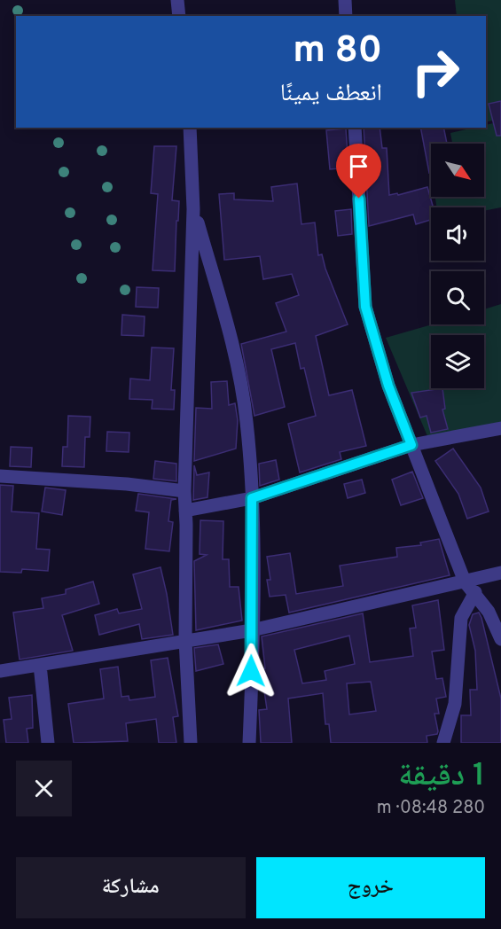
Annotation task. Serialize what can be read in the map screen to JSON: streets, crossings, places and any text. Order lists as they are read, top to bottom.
{
  "north": "bottom right",
  "page": {
    "turn": ["80 m", "انعطف يمينًا"],
    "heading": ["1 دقيقة", "280 m · 08:48"],
    "buttons": ["خروج", "مشاركة"]
  }
}
